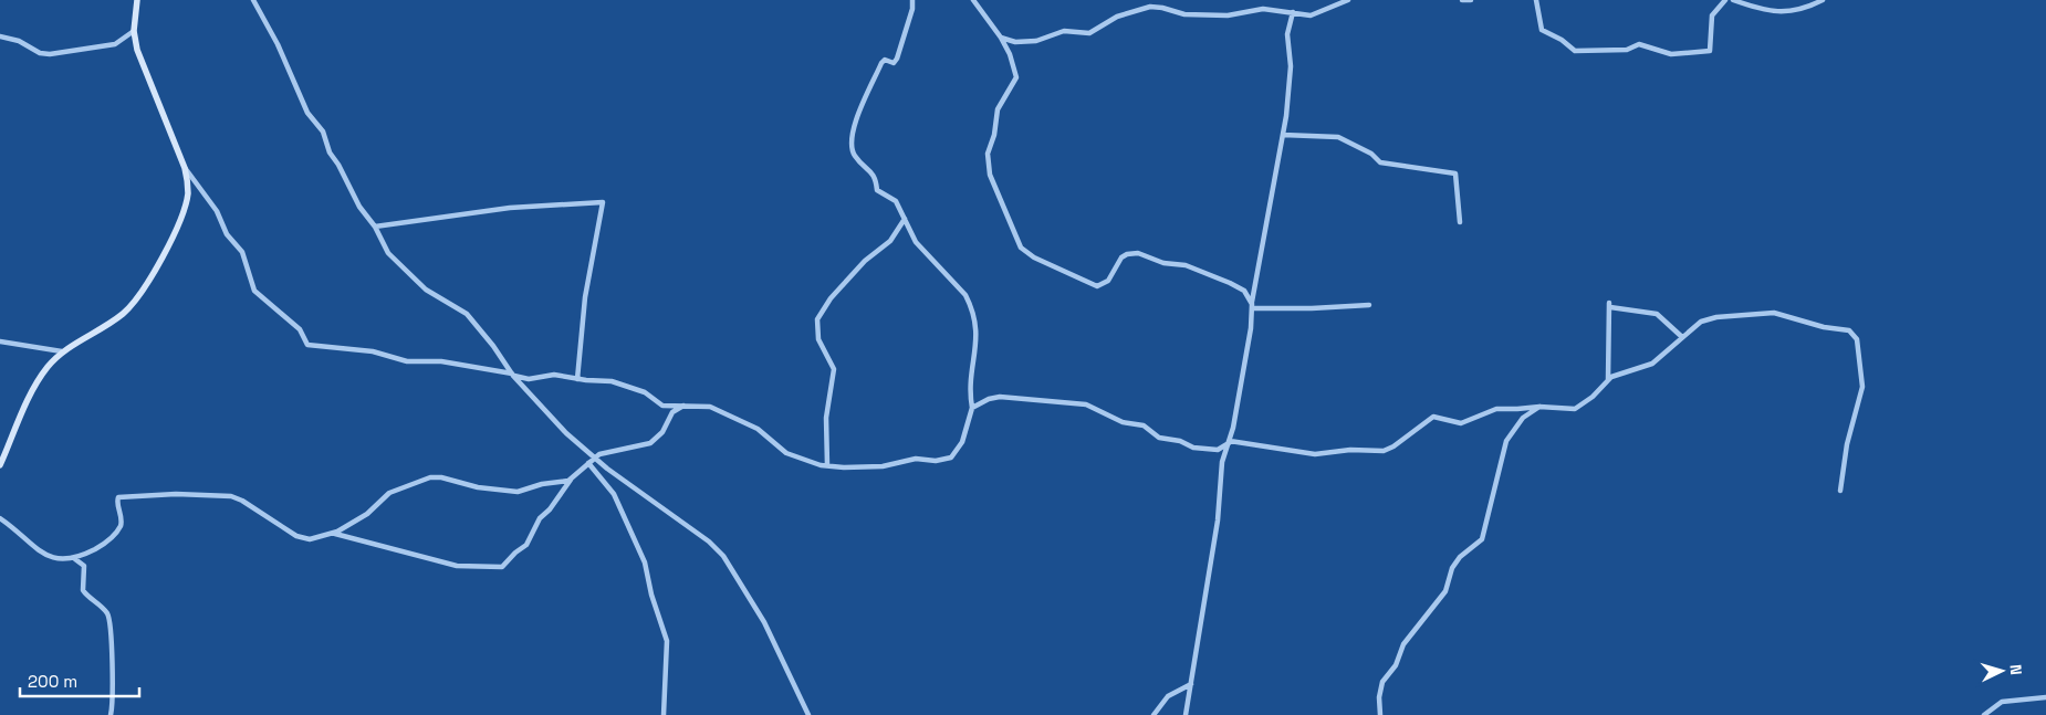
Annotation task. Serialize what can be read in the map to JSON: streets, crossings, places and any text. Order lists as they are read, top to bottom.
{
  "scale_bar": "200 m",
  "north": "right"
}
